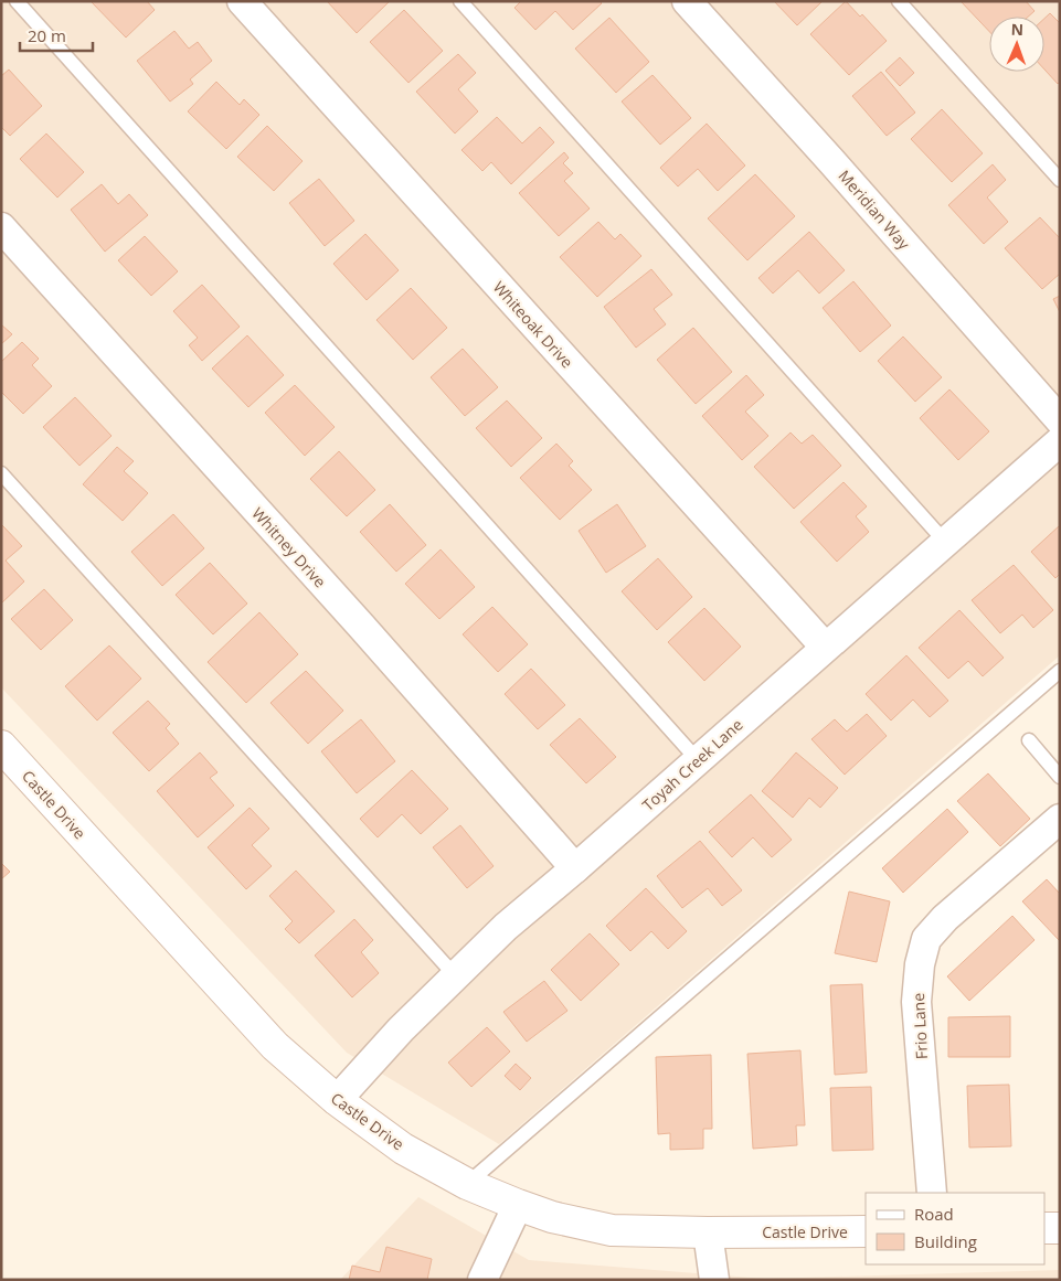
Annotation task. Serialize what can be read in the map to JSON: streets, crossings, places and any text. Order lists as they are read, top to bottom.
{
  "streets": {
    "main road": ["Castle Drive"],
    "street": [
      "Meridian Way",
      "Whiteoak Drive",
      "Whitney Drive",
      "Toyah Creek Lane",
      "Frio Lane"
    ]
  },
  "crossings": [
    ["Whiteoak Drive", "Toyah Creek Lane"],
    ["Whitney Drive", "Toyah Creek Lane"],
    ["Toyah Creek Lane", "Castle Drive"]
  ],
  "legend": ["Road", "Building"],
  "scale_bar": "20 m",
  "north": "top"
}
